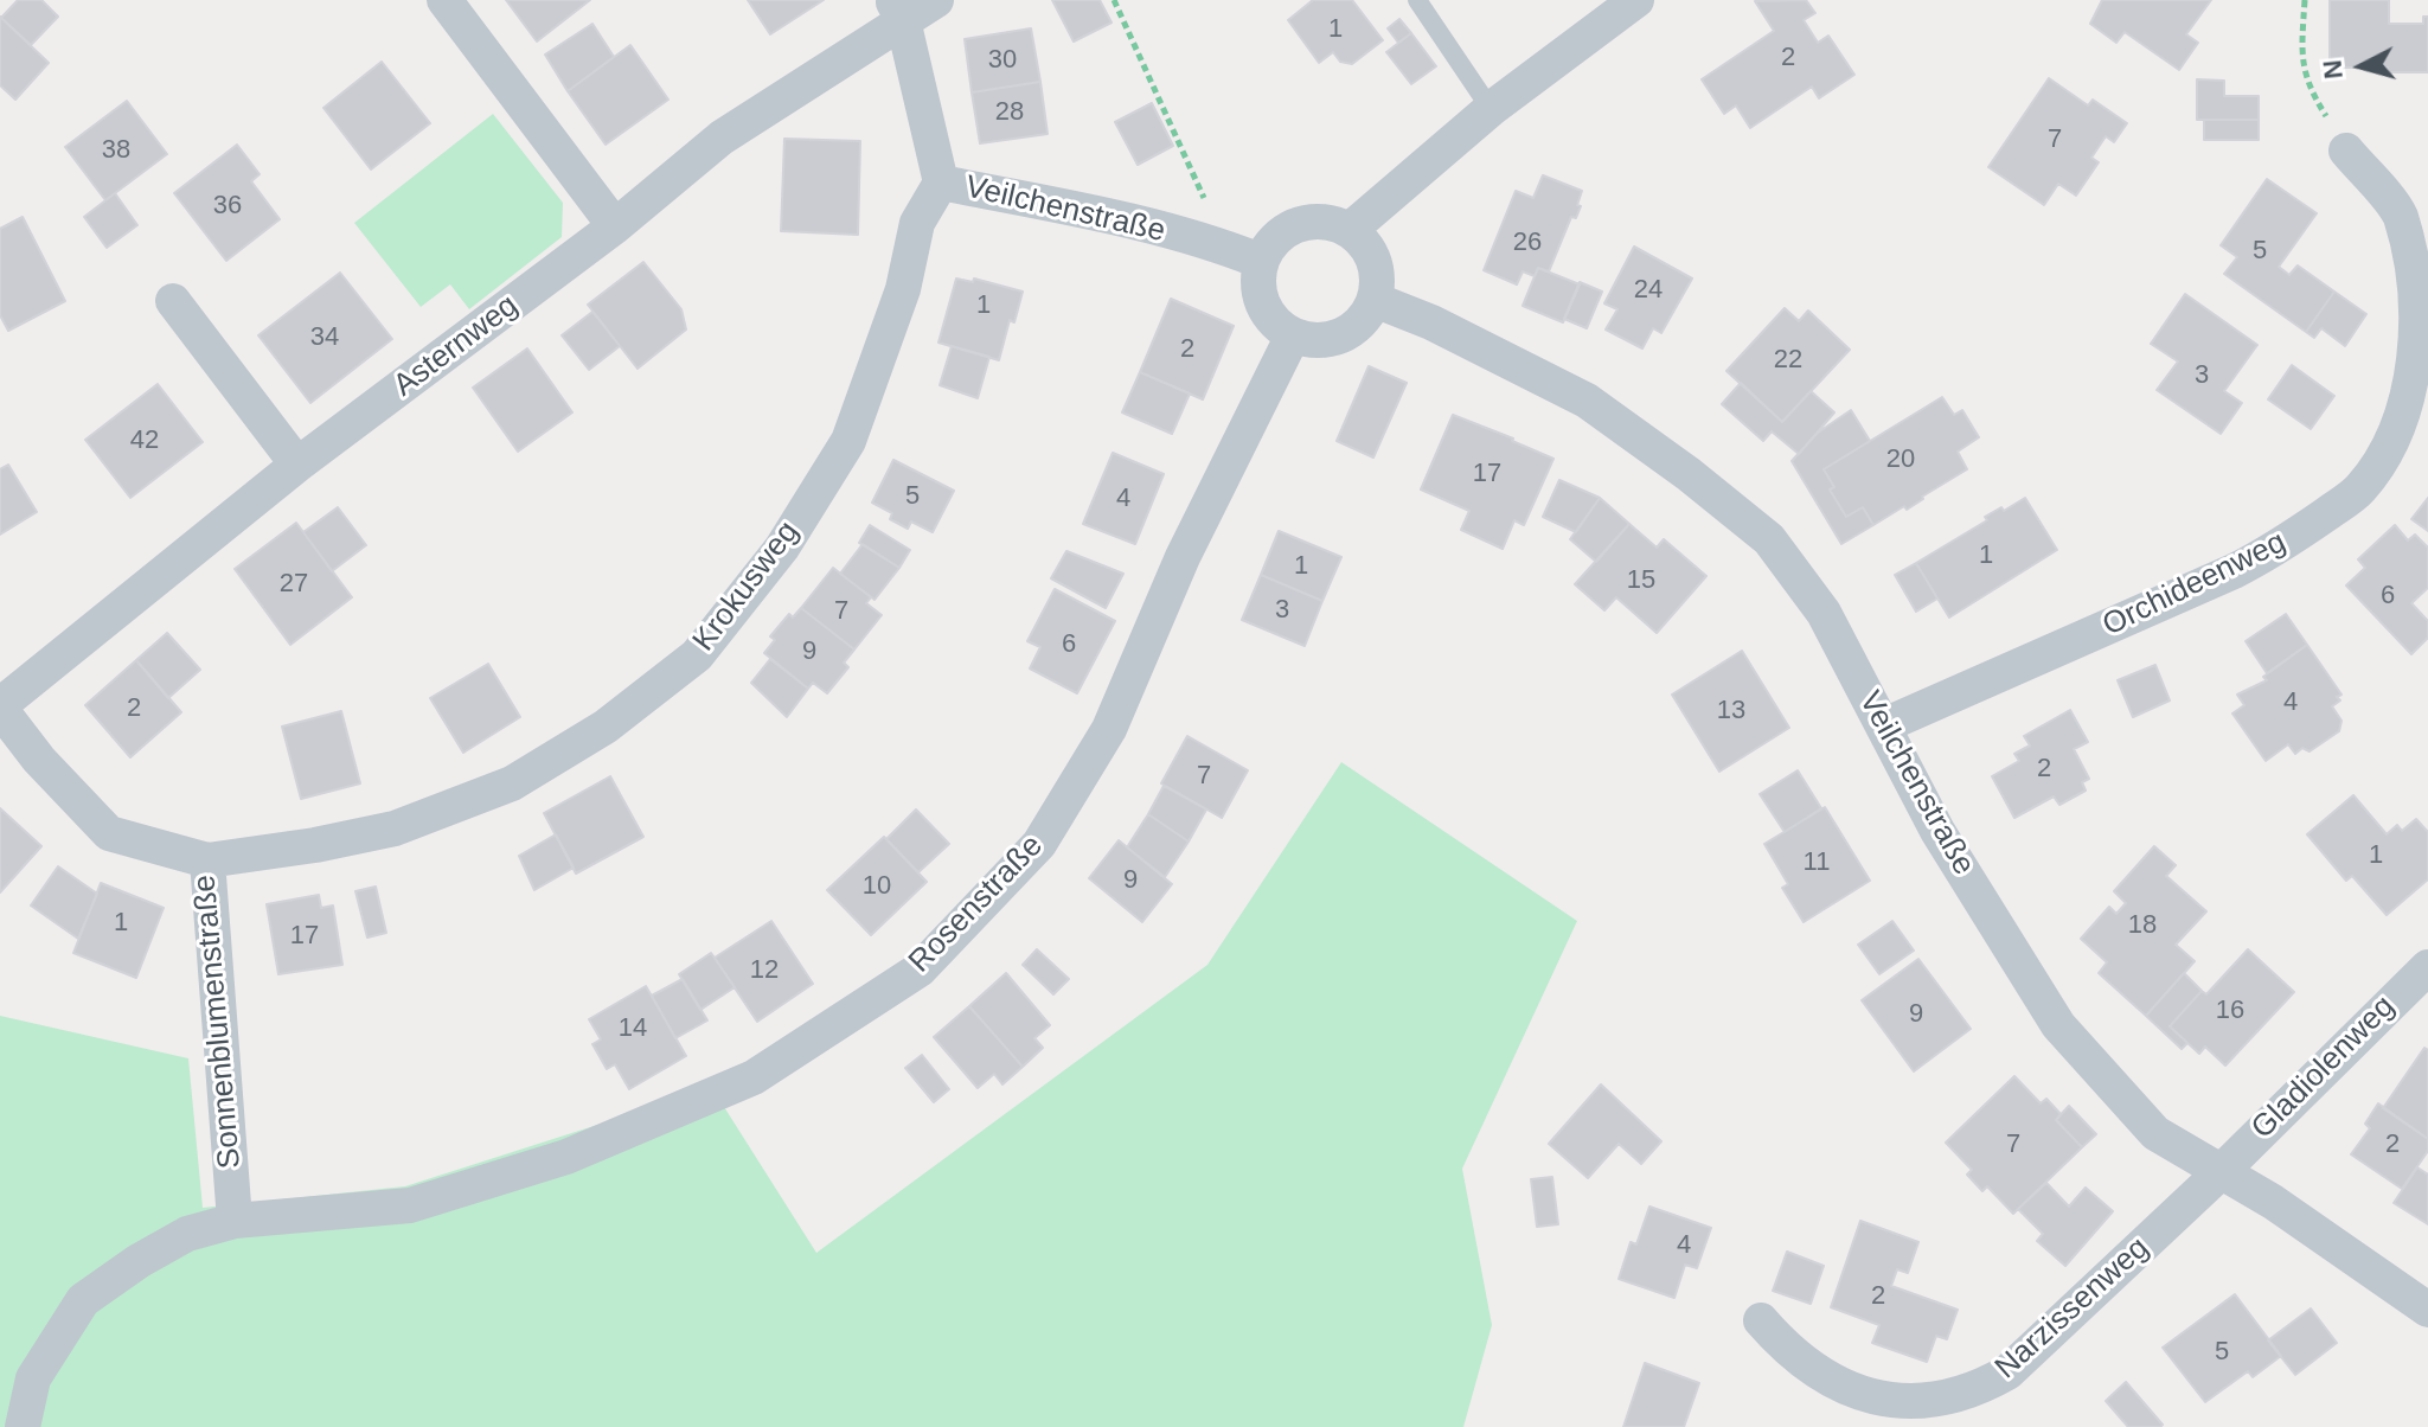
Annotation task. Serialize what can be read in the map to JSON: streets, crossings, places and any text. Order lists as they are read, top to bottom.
{
  "streets": {
    "street": [
      "Veilchenstraße",
      "Asternweg",
      "Orchideenweg",
      "Krokusweg",
      "Rosenstraße",
      "Sonnenblumenstraße",
      "Gladiolenweg",
      "Narzissenweg"
    ]
  },
  "crossings": [
    ["Veilchenstraße", "Asternweg"],
    ["Veilchenstraße", "Orchideenweg"],
    ["Veilchenstraße", "Krokusweg"],
    ["Veilchenstraße", "Rosenstraße"],
    ["Veilchenstraße", "Gladiolenweg"],
    ["Veilchenstraße", "Narzissenweg"],
    ["Asternweg", "Sonnenblumenstraße"],
    ["Krokusweg", "Sonnenblumenstraße"],
    ["Rosenstraße", "Sonnenblumenstraße"],
    ["Gladiolenweg", "Narzissenweg"]
  ],
  "house_numbers": [
    "1",
    "2",
    "30",
    "28",
    "7",
    "38",
    "36",
    "26",
    "5",
    "24",
    "1",
    "34",
    "2",
    "22",
    "3",
    "42",
    "20",
    "17",
    "5",
    "4",
    "1",
    "1",
    "15",
    "27",
    "6",
    "3",
    "7",
    "6",
    "9",
    "4",
    "2",
    "13",
    "2",
    "7",
    "1",
    "11",
    "9",
    "10",
    "1",
    "18",
    "17",
    "12",
    "16",
    "9",
    "14",
    "7",
    "2",
    "4",
    "2",
    "5"
  ],
  "north": "left"
}
